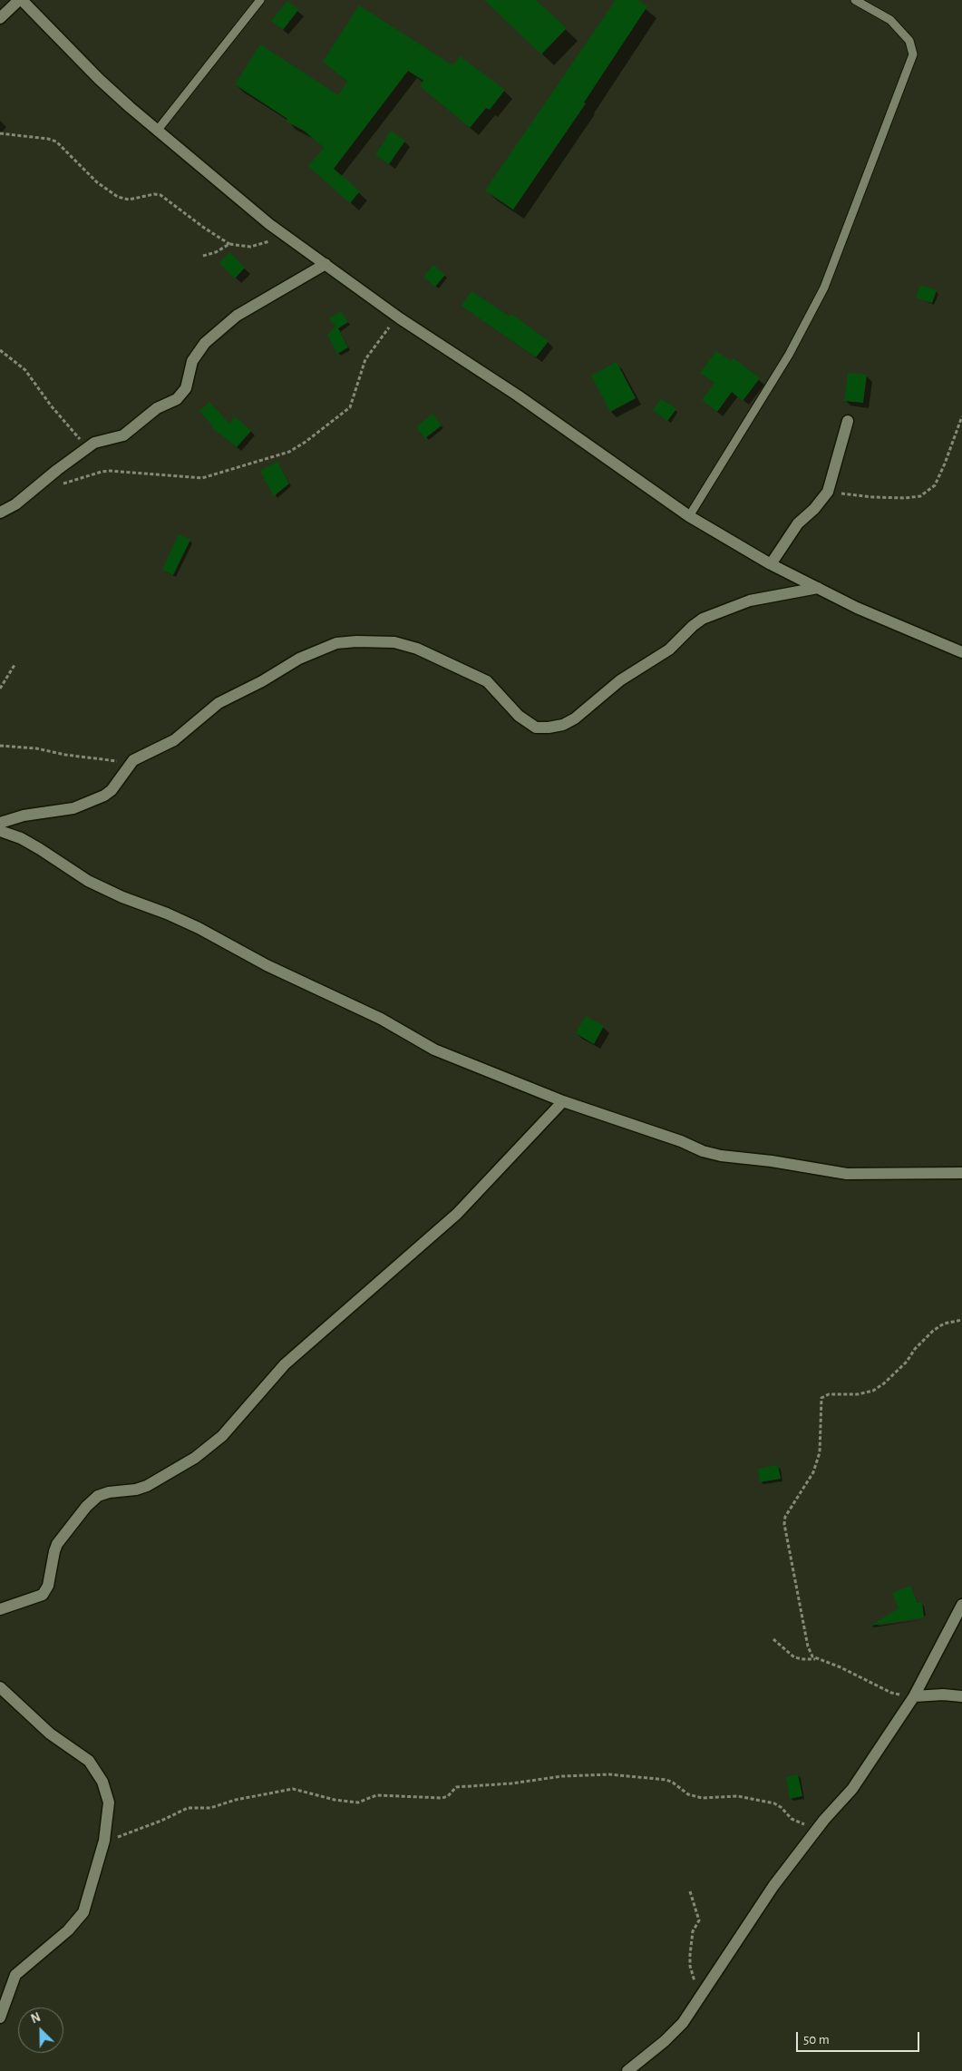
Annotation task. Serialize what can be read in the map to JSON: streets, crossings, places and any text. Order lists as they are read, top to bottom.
{
  "scale_bar": "50 m",
  "north": "top left"
}
